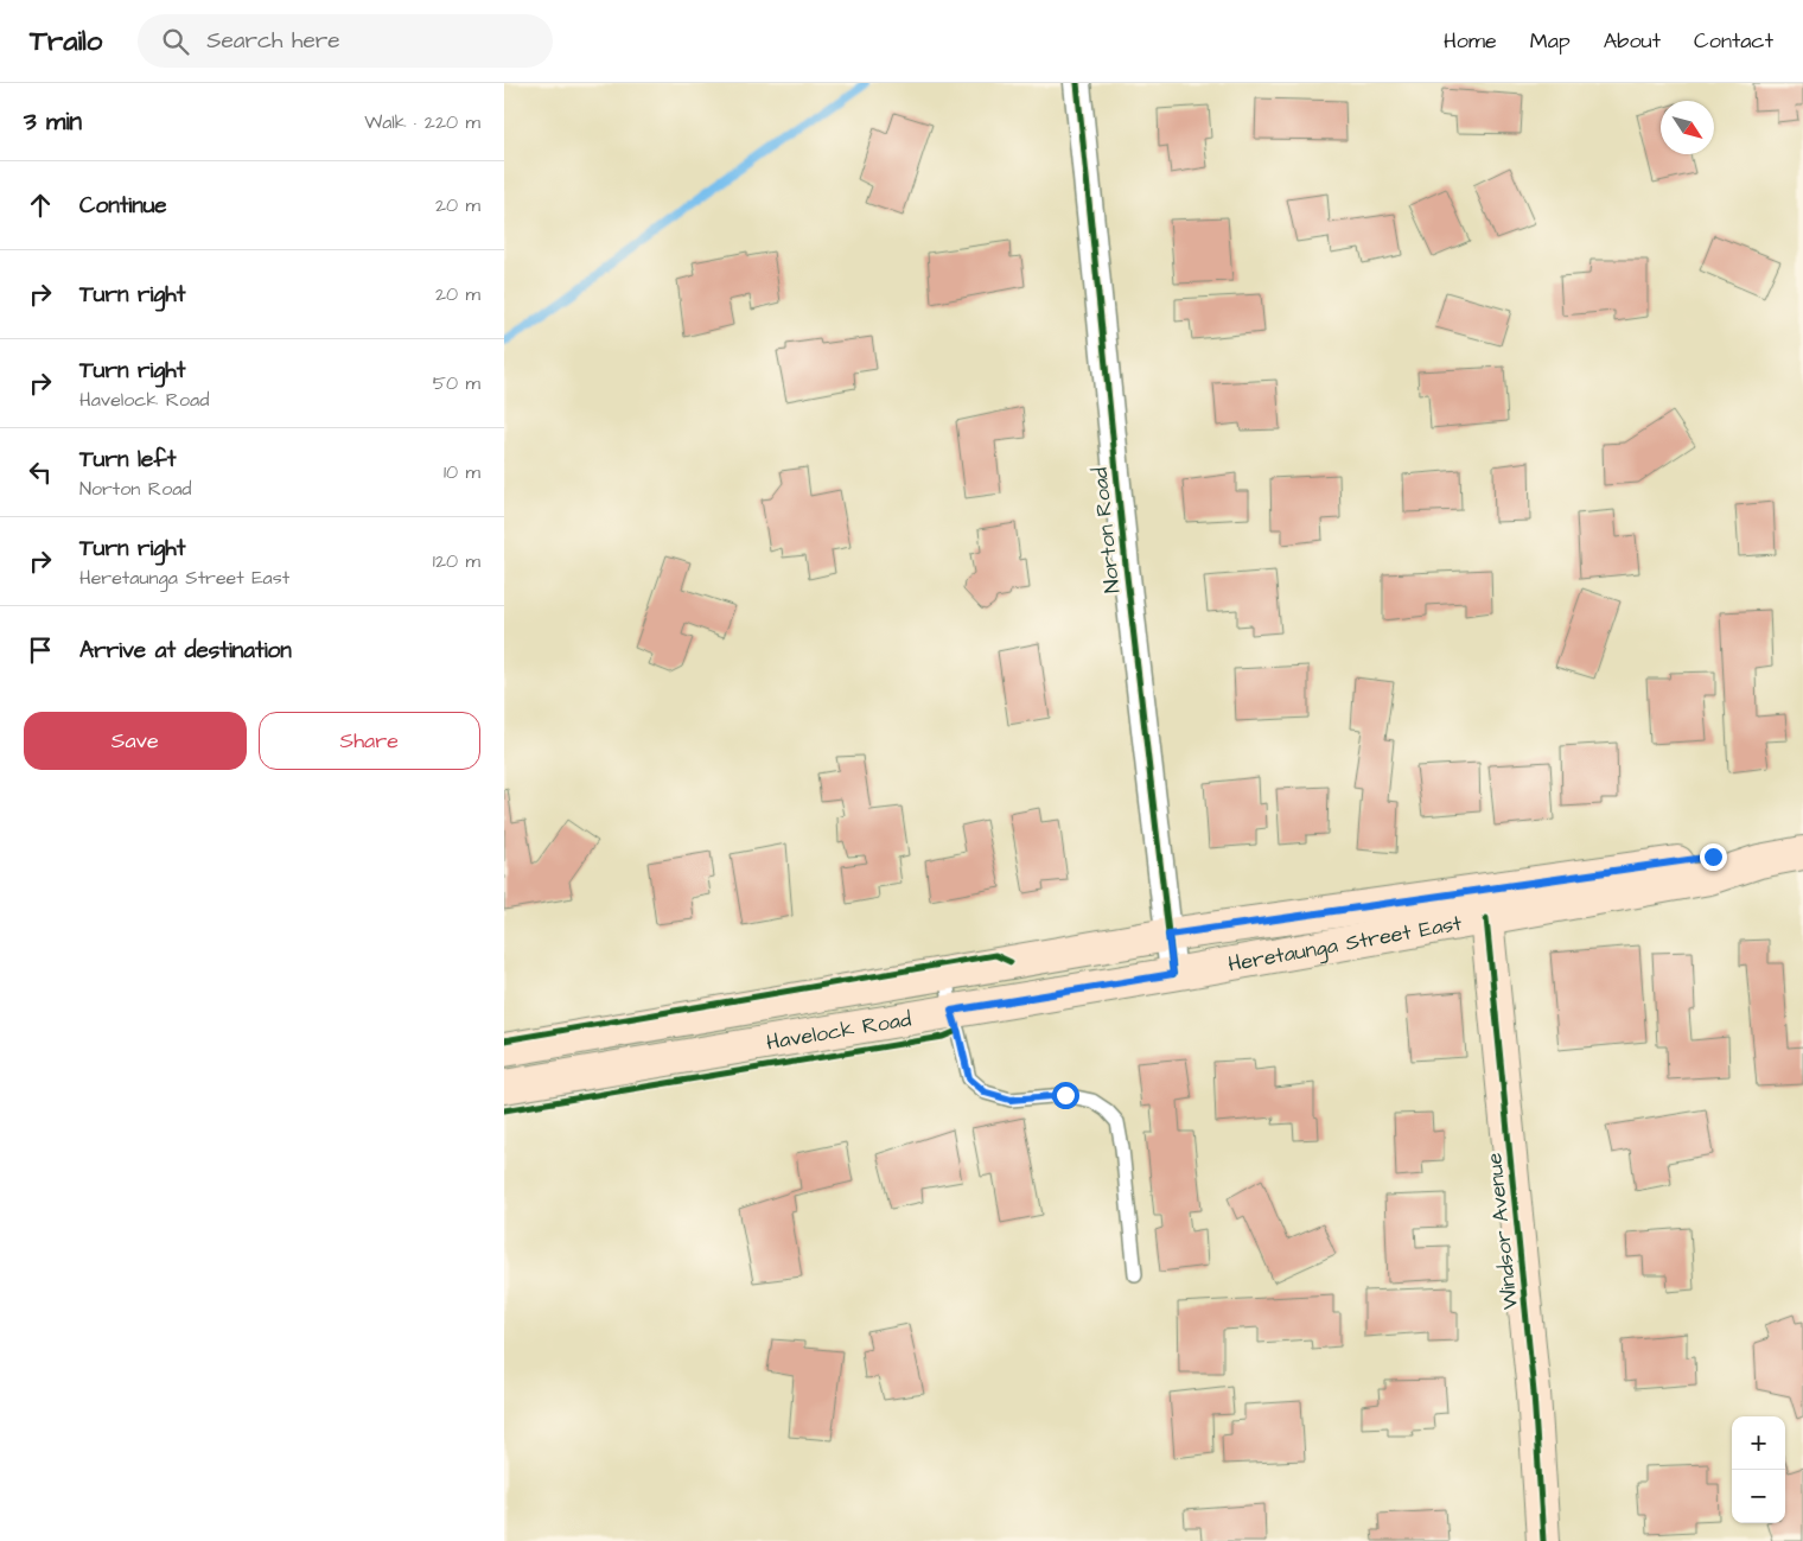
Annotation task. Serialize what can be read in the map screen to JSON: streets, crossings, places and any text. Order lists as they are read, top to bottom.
{
  "streets": {
    "main road": ["Heretaunga Street East", "Havelock Road", "Windsor Avenue"],
    "street": ["Norton Road"]
  },
  "crossings": [
    ["Norton Road", "Heretaunga Street East"],
    ["Norton Road", "Havelock Road"],
    ["Heretaunga Street East", "Havelock Road"],
    ["Heretaunga Street East", "Windsor Avenue"]
  ],
  "north": "bottom right",
  "page": {
    "header": "Trailo",
    "search": "Search here",
    "nav": [
      "Home",
      "Map",
      "About",
      "Contact"
    ],
    "heading": ["3 min", "Walk · 220 m"],
    "list": [
      ["Continue", "20 m"],
      ["Turn right", "20 m"],
      ["Turn right", "Havelock Road", "50 m"],
      ["Turn left", "Norton Road", "10 m"],
      ["Turn right", "Heretaunga Street East", "120 m"],
      "Arrive at destination"
    ],
    "buttons": ["Save", "Share"],
    "map_buttons": ["+", "−"]
  }
}
